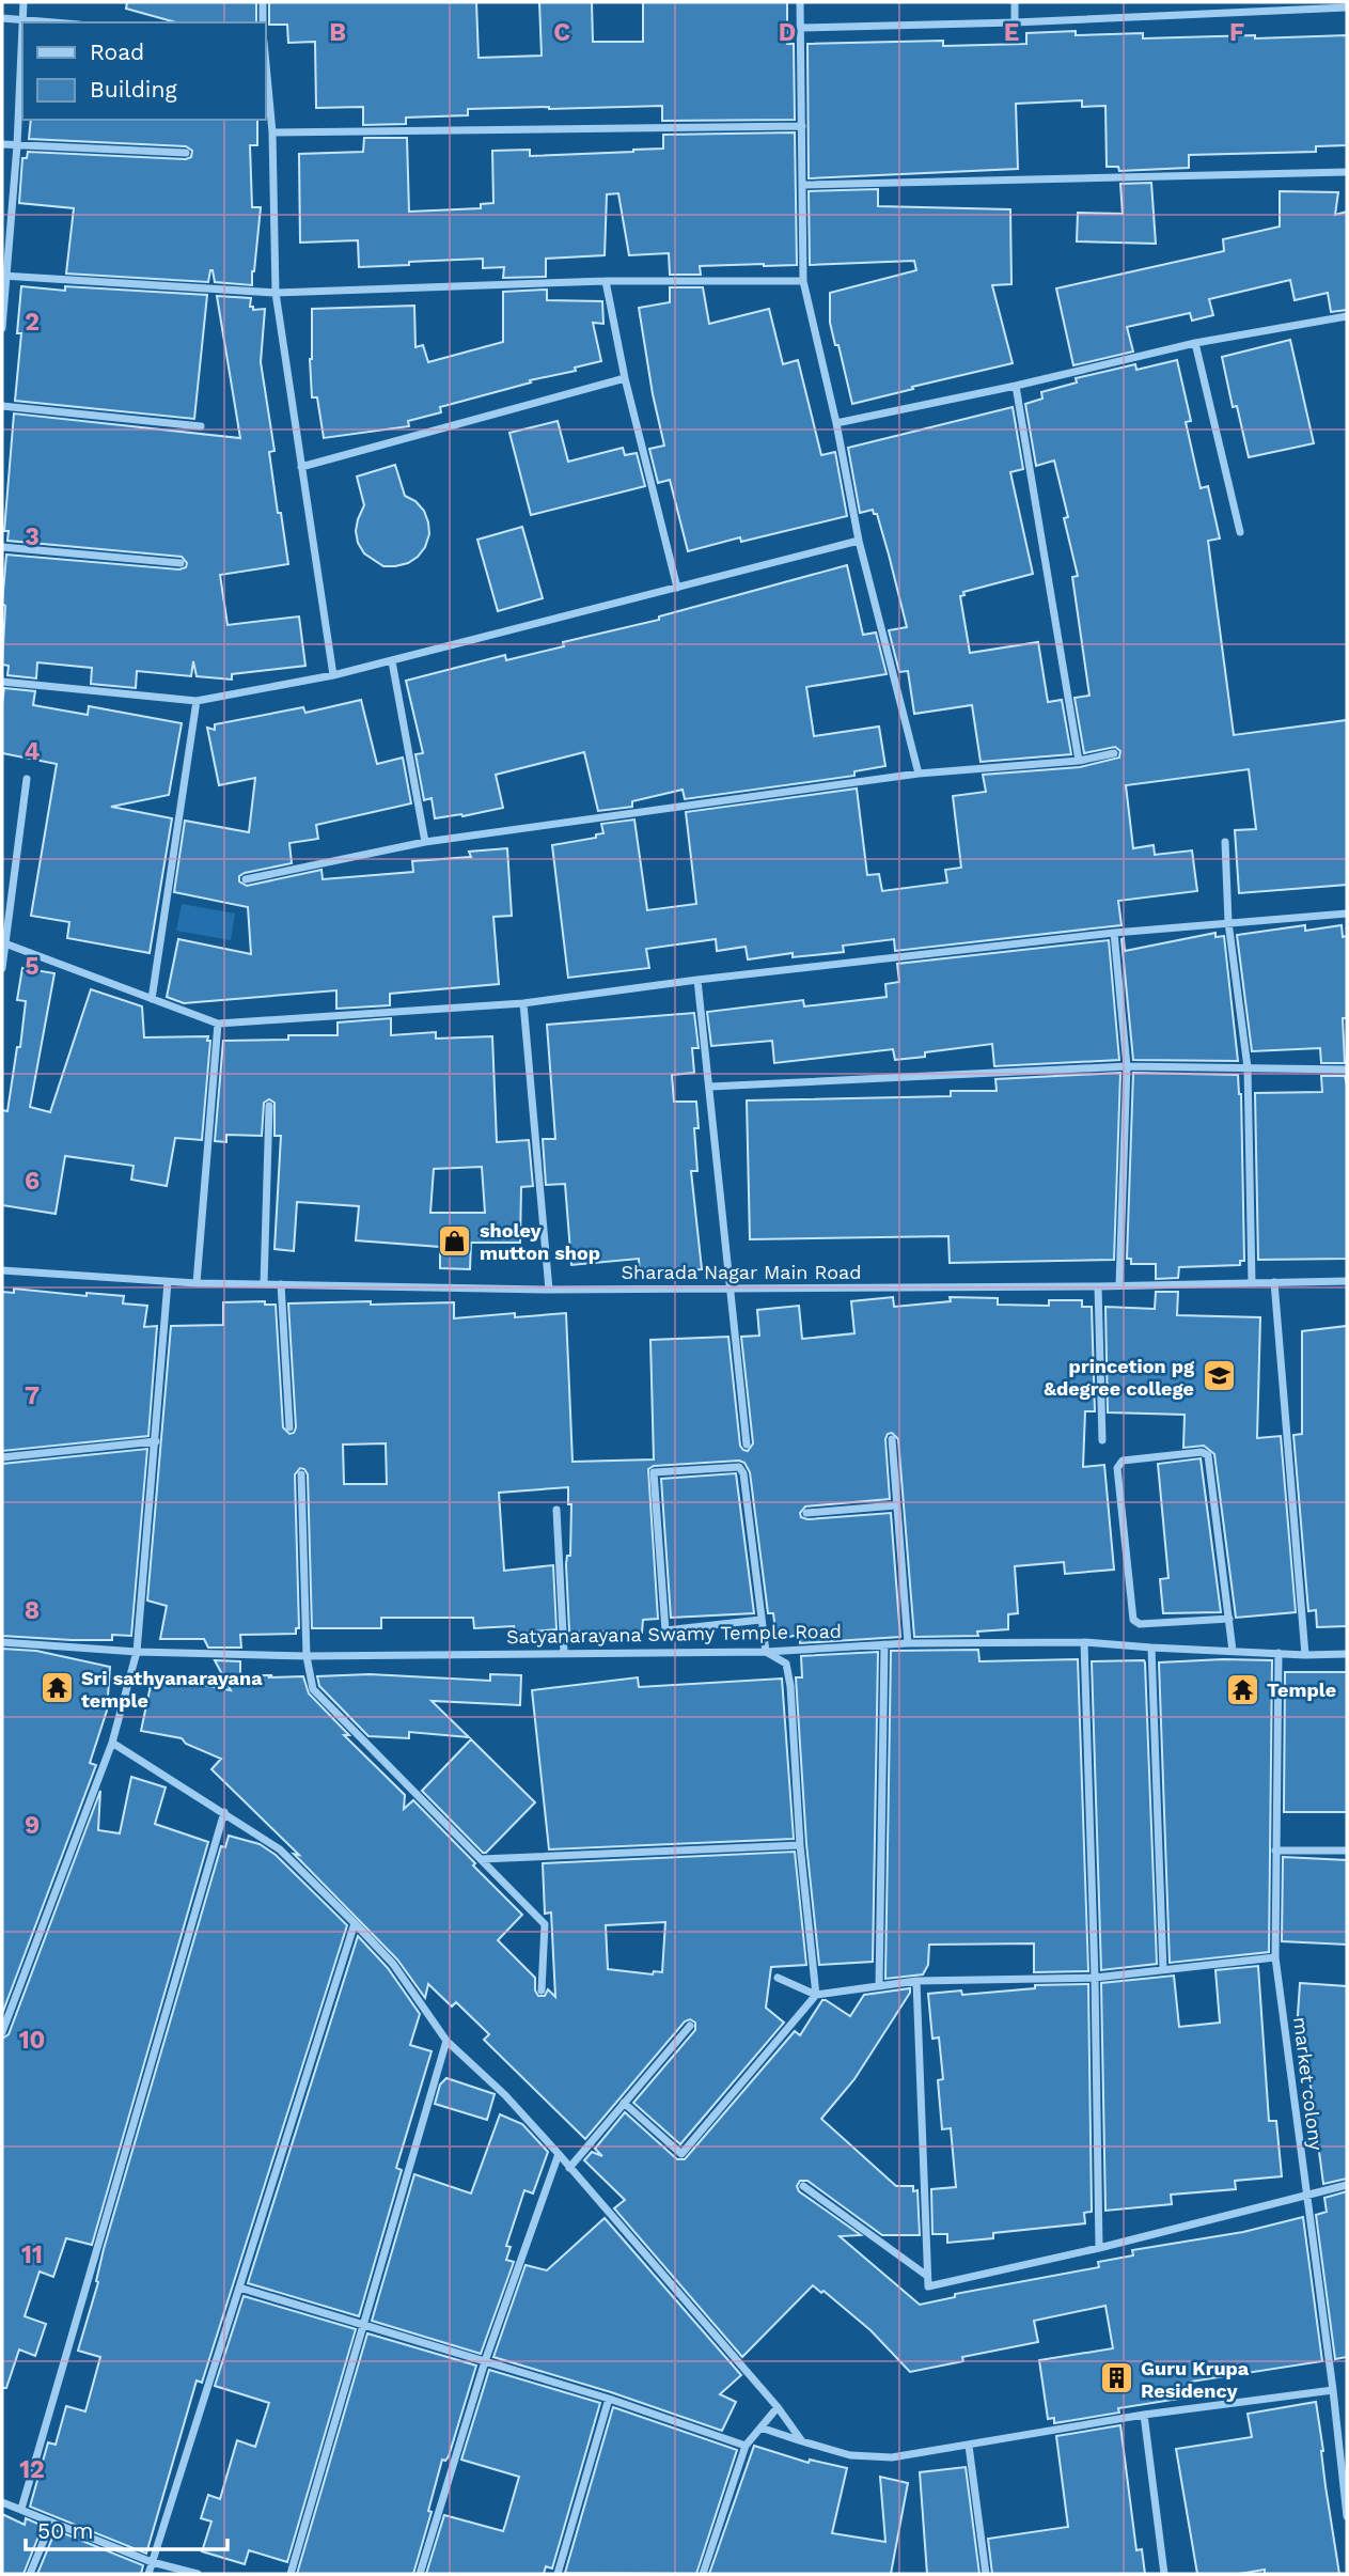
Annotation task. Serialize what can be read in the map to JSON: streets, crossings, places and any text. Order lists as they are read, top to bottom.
{
  "streets": {
    "street": ["Sharada Nagar Main Road", "Satyanarayana Swamy Temple Road", "market colony"]
  },
  "crossings": [
    ["Satyanarayana Swamy Temple Road", "market colony"]
  ],
  "places": {
    "shop": ["sholey mutton shop"],
    "school or university": ["princetion pg &degree college"],
    "temple": ["Sri sathyanarayana temple", "Temple"],
    "building": ["Guru Krupa Residency"]
  },
  "legend": ["Road", "Building"],
  "scale_bar": "50 m",
  "grid": {
    "columns": [
      "B",
      "C",
      "D",
      "E",
      "F"
    ],
    "rows": [
      "2",
      "3",
      "4",
      "5",
      "6",
      "7",
      "8",
      "9",
      "10",
      "11",
      "12"
    ]
  }
}
